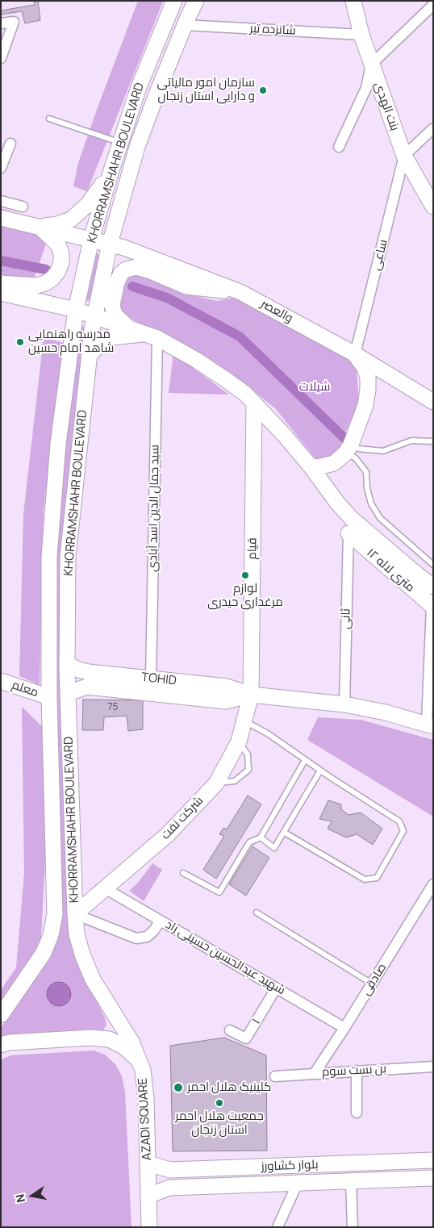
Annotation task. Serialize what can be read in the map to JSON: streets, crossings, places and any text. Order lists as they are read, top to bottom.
{
  "streets": {
    "main road": [
      "بنت الهدی",
      "KHORRAMSHAHR BOULEVARD",
      "والعصر",
      "قیام",
      "۱۲ متری لاله",
      "TOHID",
      "معلم",
      "شرکت نفت",
      "AZADI SQUARE",
      "بلوار کشاورز"
    ],
    "street": [
      "شانزده تیر",
      "ساعی",
      "سید جمال الدین اسد آبادی",
      "ثانی",
      "شهید عبدالحسین حسینی راد",
      "صادقی",
      "۱",
      "بن بست سوم"
    ]
  },
  "crossings": [
    ["شانزده تیر", "بنت الهدی"],
    ["شانزده تیر", "KHORRAMSHAHR BOULEVARD"],
    ["بنت الهدی", "ساعی"],
    ["KHORRAMSHAHR BOULEVARD", "والعصر"],
    ["KHORRAMSHAHR BOULEVARD", "TOHID"],
    ["KHORRAMSHAHR BOULEVARD", "معلم"],
    ["KHORRAMSHAHR BOULEVARD", "شرکت نفت"],
    ["KHORRAMSHAHR BOULEVARD", "AZADI SQUARE"],
    ["ساعی", "والعصر"],
    ["سید جمال الدین اسد آبادی", "TOHID"],
    ["قیام", "TOHID"],
    ["قیام", "شرکت نفت"],
    ["۱۲ متری لاله", "ثانی"],
    ["ثانی", "TOHID"],
    ["TOHID", "شرکت نفت"],
    ["شرکت نفت", "شهید عبدالحسین حسینی راد"],
    ["شهید عبدالحسین حسینی راد", "صادقی"],
    ["شهید عبدالحسین حسینی راد", "۱"],
    ["صادقی", "بن بست سوم"],
    ["AZADI SQUARE", "بلوار کشاورز"]
  ],
  "parks": ["شیلات"],
  "places": [
    "سازمان امور مالیاتی و دارایی استان زنجان",
    "مدرسه راهنمایی شاهد امام حسین",
    "لوازم مرغداری حیدری",
    "کلینیک هلال احمر",
    "جمعیت هلال احمر استان زنجان"
  ],
  "house_numbers": ["75"],
  "north": "left"
}
